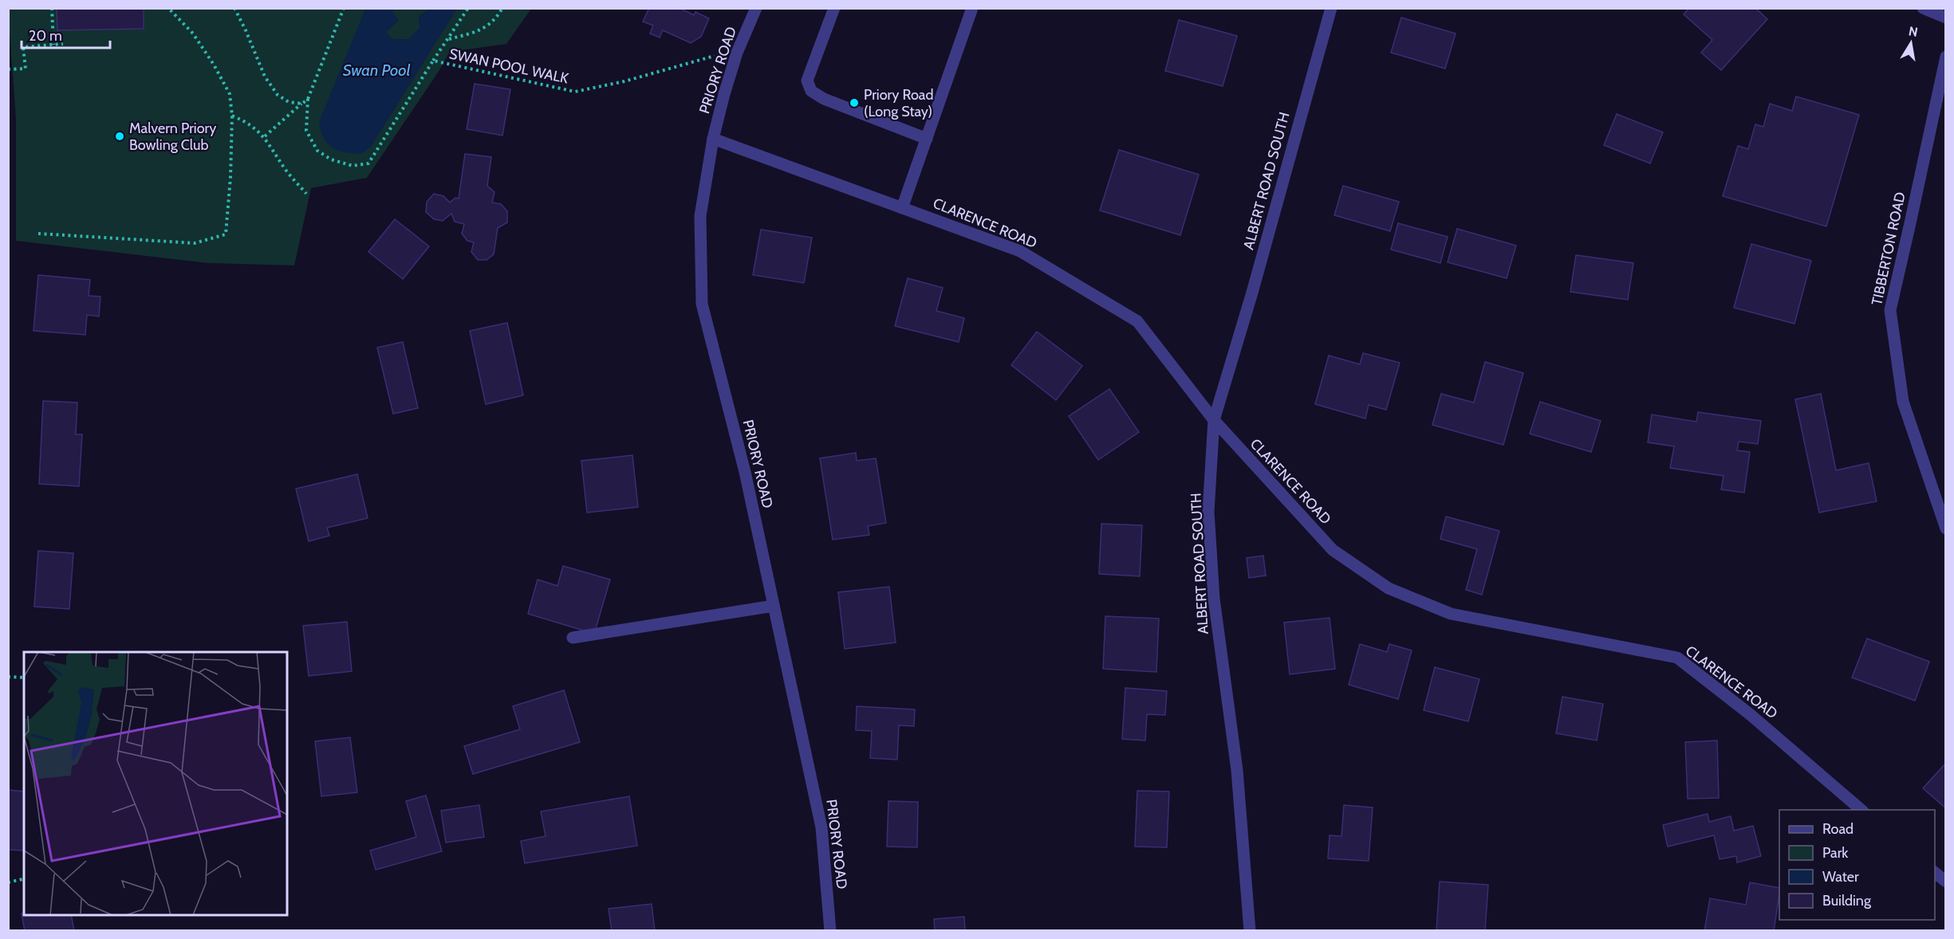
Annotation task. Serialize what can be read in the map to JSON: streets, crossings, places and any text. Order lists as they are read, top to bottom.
{
  "streets": {
    "street": [
      "PRIORY ROAD",
      "ALBERT ROAD SOUTH",
      "CLARENCE ROAD",
      "TIBBERTON ROAD"
    ],
    "path": ["SWAN POOL WALK"]
  },
  "crossings": [
    ["SWAN POOL WALK", "PRIORY ROAD"],
    ["PRIORY ROAD", "CLARENCE ROAD"],
    ["ALBERT ROAD SOUTH", "CLARENCE ROAD"]
  ],
  "water": ["Swan Pool"],
  "places": ["Priory Road (Long Stay)", "Malvern Priory Bowling Club"],
  "legend": [
    "Road",
    "Park",
    "Water",
    "Building"
  ],
  "scale_bar": "20 m",
  "north": "top"
}
